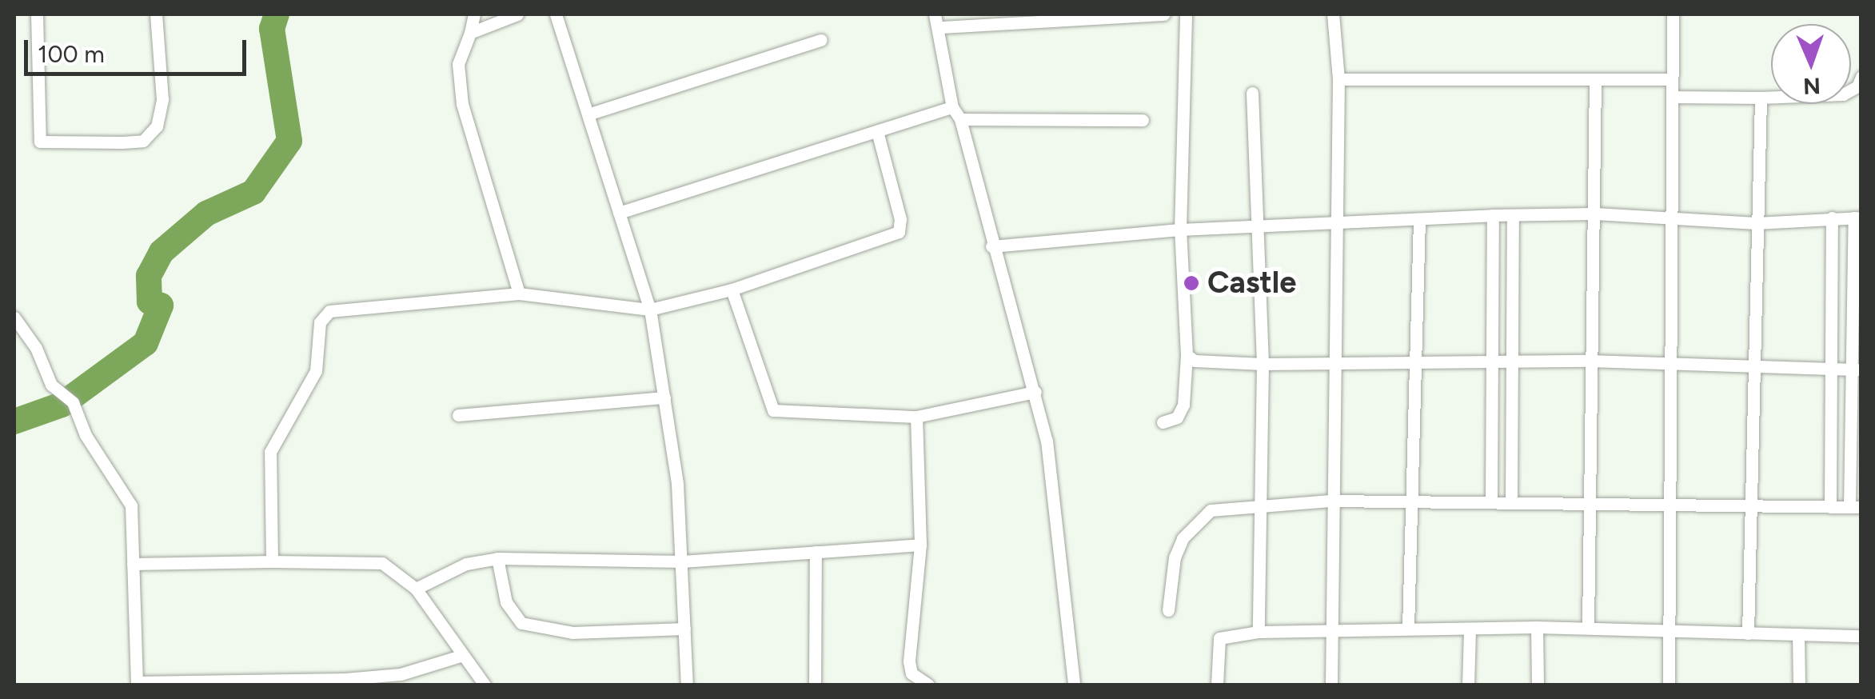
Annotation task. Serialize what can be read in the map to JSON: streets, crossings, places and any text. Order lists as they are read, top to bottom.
{
  "places": ["Castle"],
  "scale_bar": "100 m",
  "north": "bottom"
}
